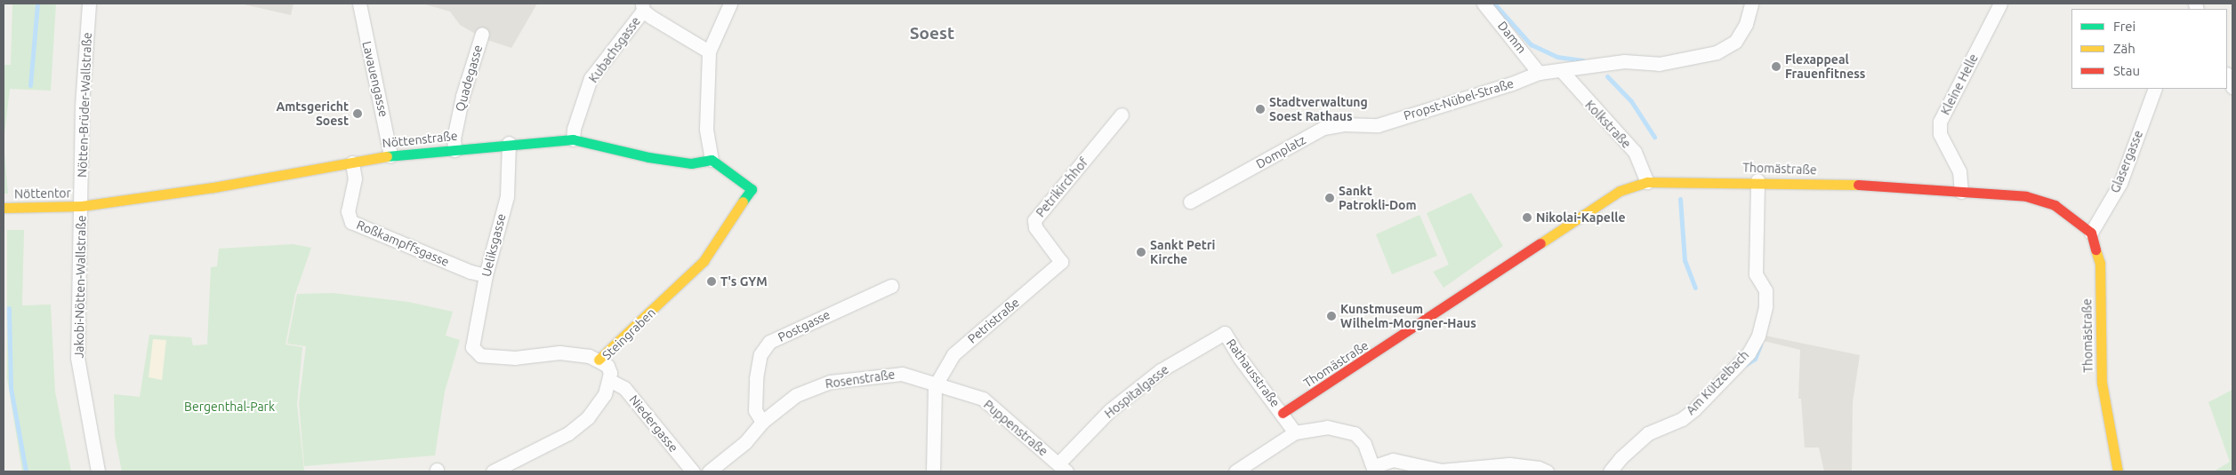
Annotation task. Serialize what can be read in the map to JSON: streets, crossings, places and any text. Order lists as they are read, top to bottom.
{
  "streets": {
    "street": [
      "Damm",
      "Kubachsgasse",
      "Quadegasse",
      "Lavauengasse",
      "Kleine Helle",
      "Propst-Nübel-Straße",
      "Nötten-Brüder-Wallstraße",
      "Kolkstraße",
      "Nöttenstraße",
      "Domplatz",
      "Glasergasse",
      "Thomästraße",
      "Petrikirchhof",
      "Nöttentor",
      "Roßkampffsgasse",
      "Ueliksgasse",
      "Jakobi-Nötten-Wallstraße",
      "Petristraße",
      "Postgasse",
      "Steingraben",
      "Rathausstraße",
      "Rosenstraße",
      "Am Kützelbach",
      "Hospitalgasse",
      "Niedergasse",
      "Puppenstraße"
    ]
  },
  "crossings": [
    ["Damm", "Propst-Nübel-Straße"],
    ["Kubachsgasse", "Nöttenstraße"],
    ["Quadegasse", "Nöttenstraße"],
    ["Lavauengasse", "Nöttenstraße"],
    ["Kleine Helle", "Thomästraße"],
    ["Propst-Nübel-Straße", "Kolkstraße"],
    ["Propst-Nübel-Straße", "Domplatz"],
    ["Nötten-Brüder-Wallstraße", "Nöttenstraße"],
    ["Nötten-Brüder-Wallstraße", "Nöttentor"],
    ["Nötten-Brüder-Wallstraße", "Jakobi-Nötten-Wallstraße"],
    ["Kolkstraße", "Thomästraße"],
    ["Nöttenstraße", "Nöttentor"],
    ["Nöttenstraße", "Roßkampffsgasse"],
    ["Nöttenstraße", "Ueliksgasse"],
    ["Nöttenstraße", "Jakobi-Nötten-Wallstraße"],
    ["Nöttenstraße", "Steingraben"],
    ["Glasergasse", "Thomästraße"],
    ["Thomästraße", "Rathausstraße"],
    ["Thomästraße", "Am Kützelbach"],
    ["Petrikirchhof", "Petristraße"],
    ["Nöttentor", "Jakobi-Nötten-Wallstraße"],
    ["Roßkampffsgasse", "Ueliksgasse"],
    ["Ueliksgasse", "Steingraben"],
    ["Petristraße", "Rosenstraße"],
    ["Petristraße", "Puppenstraße"],
    ["Postgasse", "Rosenstraße"],
    ["Steingraben", "Niedergasse"],
    ["Rathausstraße", "Hospitalgasse"],
    ["Rosenstraße", "Puppenstraße"],
    ["Hospitalgasse", "Puppenstraße"]
  ],
  "districts": ["Soest"],
  "parks": ["Bergenthal-Park"],
  "places": [
    "Flexappeal Frauenfitness",
    "Stadtverwaltung Soest Rathaus",
    "Amtsgericht Soest",
    "Sankt Patrokli-Dom",
    "Nikolai-Kapelle",
    "Sankt Petri Kirche",
    "T's GYM",
    "Kunstmuseum Wilhelm-Morgner-Haus"
  ],
  "legend": ["Frei", "Zäh", "Stau"]
}
